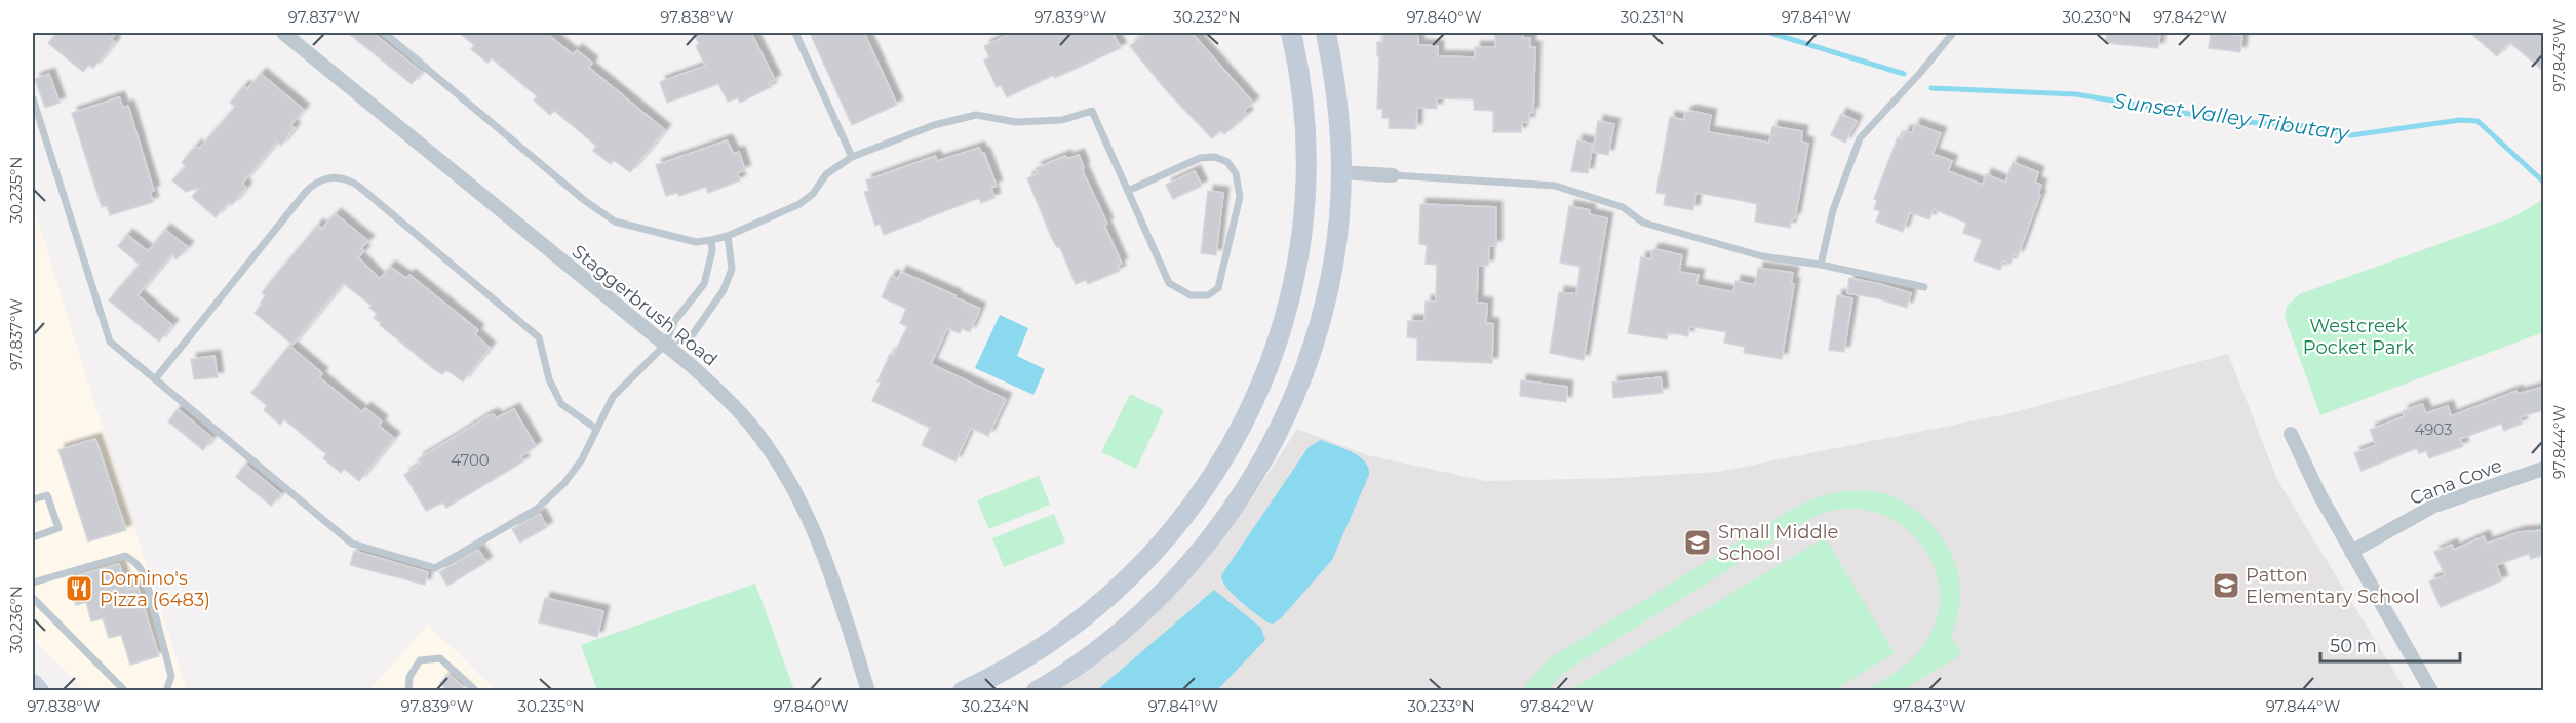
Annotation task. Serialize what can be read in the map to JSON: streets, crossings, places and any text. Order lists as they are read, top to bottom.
{
  "streets": {
    "street": ["Staggerbrush Road", "Cana Cove"]
  },
  "water": ["Sunset Valley Tributary"],
  "parks": ["Westcreek Pocket Park"],
  "places": {
    "school or university": ["Small Middle School", "Patton Elementary School"],
    "restaurant": ["Domino's Pizza (6483)"]
  },
  "house_numbers": ["4903", "4700"],
  "scale_bar": "50 m",
  "coordinates": [
    "97.837°W",
    "97.838°W",
    "97.839°W",
    "30.232°N",
    "97.840°W",
    "30.231°N",
    "97.841°W",
    "30.230°N",
    "97.842°W",
    "97.843°W",
    "30.235°N",
    "97.844°W",
    "30.236°N",
    "30.234°N",
    "30.233°N"
  ]
}
